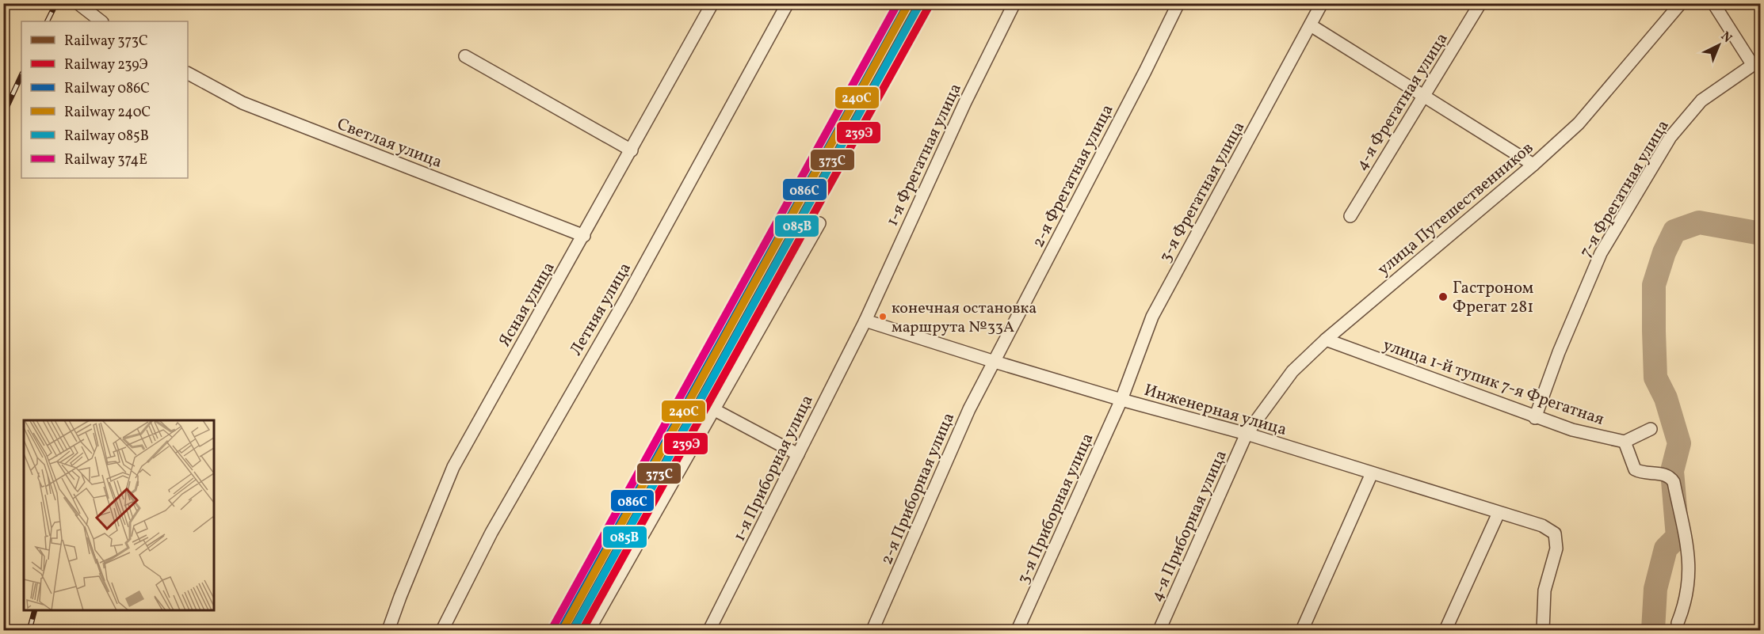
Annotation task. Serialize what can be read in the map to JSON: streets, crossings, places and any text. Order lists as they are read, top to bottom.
{
  "streets": {
    "street": [
      "4-я Фрегатная улица",
      "Светлая улица",
      "1-я Фрегатная улица",
      "2-я Фрегатная улица",
      "7-я Фрегатная улица",
      "3-я Фрегатная улица",
      "улица Путешественников",
      "Ясная улица",
      "Летняя улица",
      "улица 1-й тупик 7-я Фрегатная",
      "Инженерная улица",
      "1-я Приборная улица",
      "2-я Приборная улица",
      "3-я Приборная улица",
      "4-я Приборная улица"
    ]
  },
  "crossings": [
    ["Светлая улица", "Ясная улица"],
    ["1-я Фрегатная улица", "Инженерная улица"],
    ["1-я Фрегатная улица", "1-я Приборная улица"],
    ["2-я Фрегатная улица", "Инженерная улица"],
    ["2-я Фрегатная улица", "2-я Приборная улица"],
    ["7-я Фрегатная улица", "улица 1-й тупик 7-я Фрегатная"],
    ["3-я Фрегатная улица", "Инженерная улица"],
    ["3-я Фрегатная улица", "3-я Приборная улица"],
    ["улица Путешественников", "улица 1-й тупик 7-я Фрегатная"],
    ["улица Путешественников", "Инженерная улица"],
    ["улица Путешественников", "4-я Приборная улица"],
    ["Инженерная улица", "1-я Приборная улица"],
    ["Инженерная улица", "2-я Приборная улица"],
    ["Инженерная улица", "3-я Приборная улица"],
    ["Инженерная улица", "4-я Приборная улица"]
  ],
  "places": ["Гастроном Фрегат 281", "конечная остановка маршрута №33А"],
  "lines": [
    "rail line 373C",
    "rail line 086С",
    "rail line 240С",
    "rail line 374Е",
    "rail line 239Э",
    "rail line 085В"
  ],
  "legend": [
    "Railway 373C",
    "Railway 239Э",
    "Railway 086С",
    "Railway 240С",
    "Railway 085В",
    "Railway 374Е"
  ],
  "north": "top right"
}
